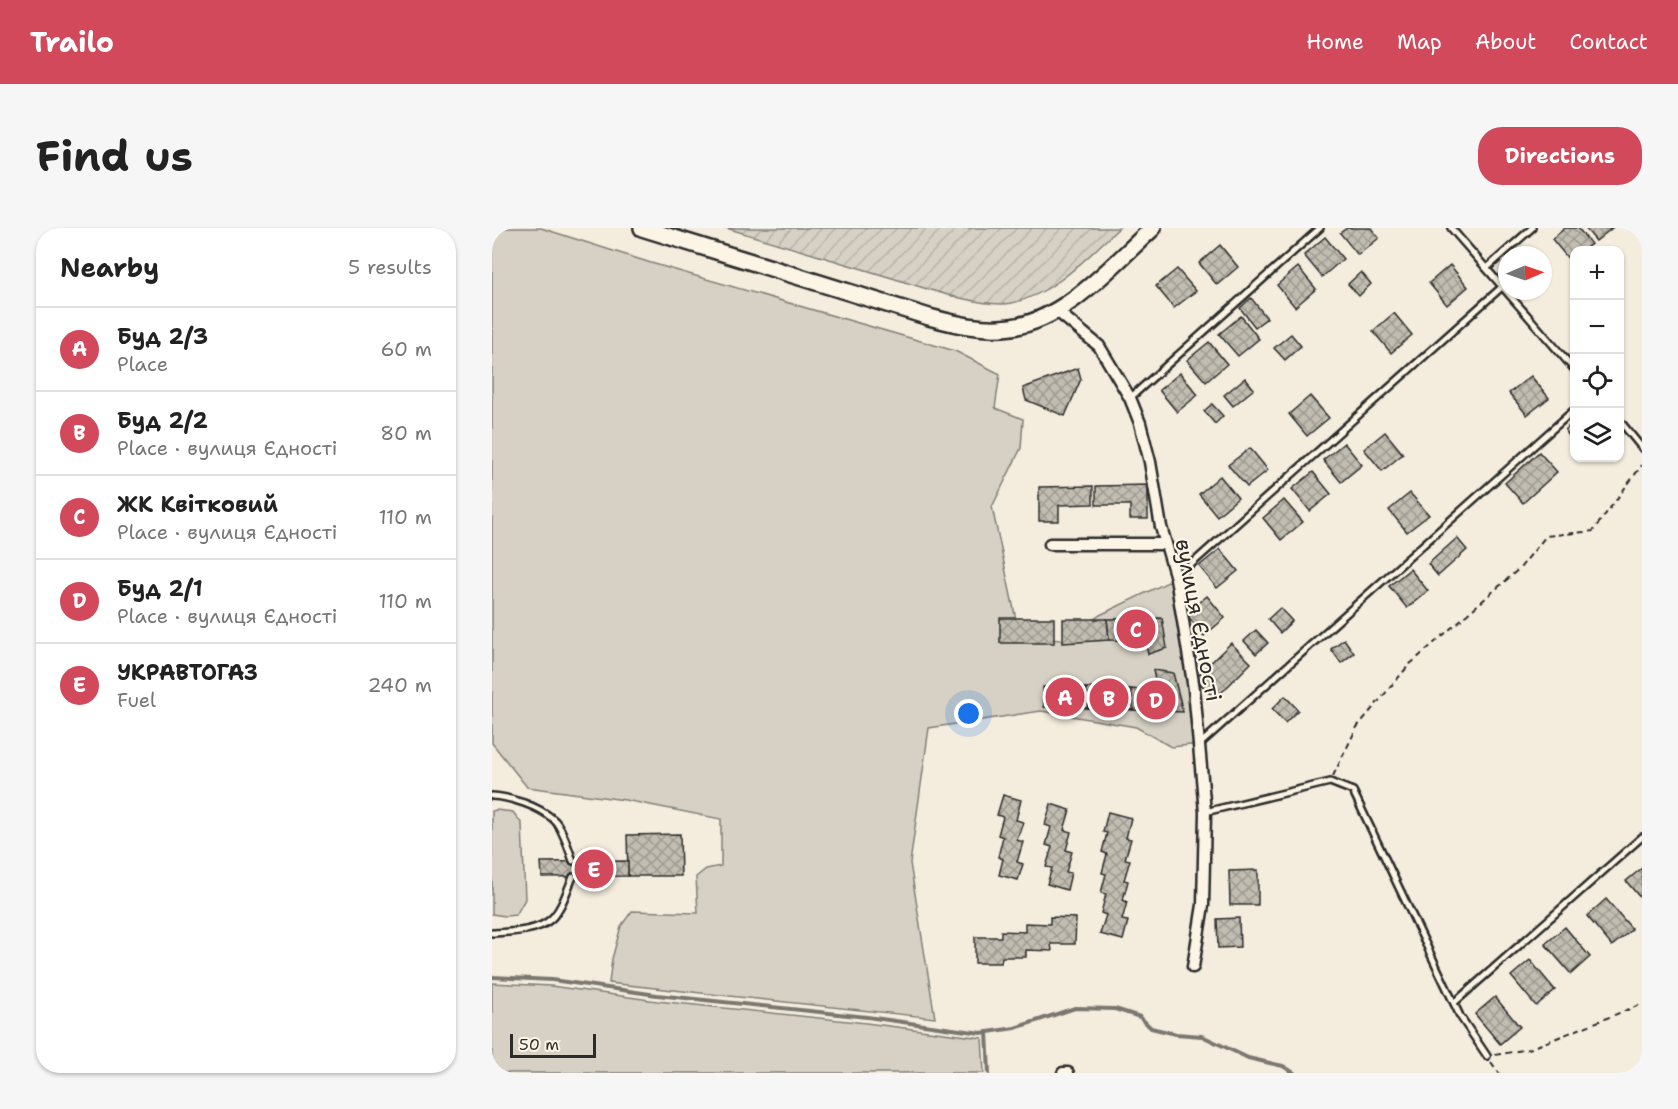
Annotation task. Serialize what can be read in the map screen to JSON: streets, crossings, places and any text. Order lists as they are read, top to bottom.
{
  "streets": {
    "street": ["вулиця Єдності"]
  },
  "scale_bar": "50 m",
  "north": "right",
  "page": {
    "header": "Trailo",
    "nav": [
      "Home",
      "Map",
      "About",
      "Contact"
    ],
    "buttons": "Directions",
    "title": "Find us",
    "heading": ["Nearby", "5 results"],
    "map_buttons": ["+", "−"],
    "list": [
      {
        "mark": "A",
        "name": "Буд 2/3",
        "note": "Place",
        "value": "60 m"
      },
      {
        "mark": "B",
        "name": "Буд 2/2",
        "note": "Place · вулиця Єдності",
        "value": "80 m"
      },
      {
        "mark": "C",
        "name": "ЖК Квітковий",
        "note": "Place · вулиця Єдності",
        "value": "110 m"
      },
      {
        "mark": "D",
        "name": "Буд 2/1",
        "note": "Place · вулиця Єдності",
        "value": "110 m"
      },
      {
        "mark": "E",
        "name": "УКРАВТОГАЗ",
        "note": "Fuel",
        "value": "240 m"
      }
    ],
    "pins": [
      "C",
      "A",
      "B",
      "D",
      "E"
    ],
    "scale": "50 m"
  }
}
